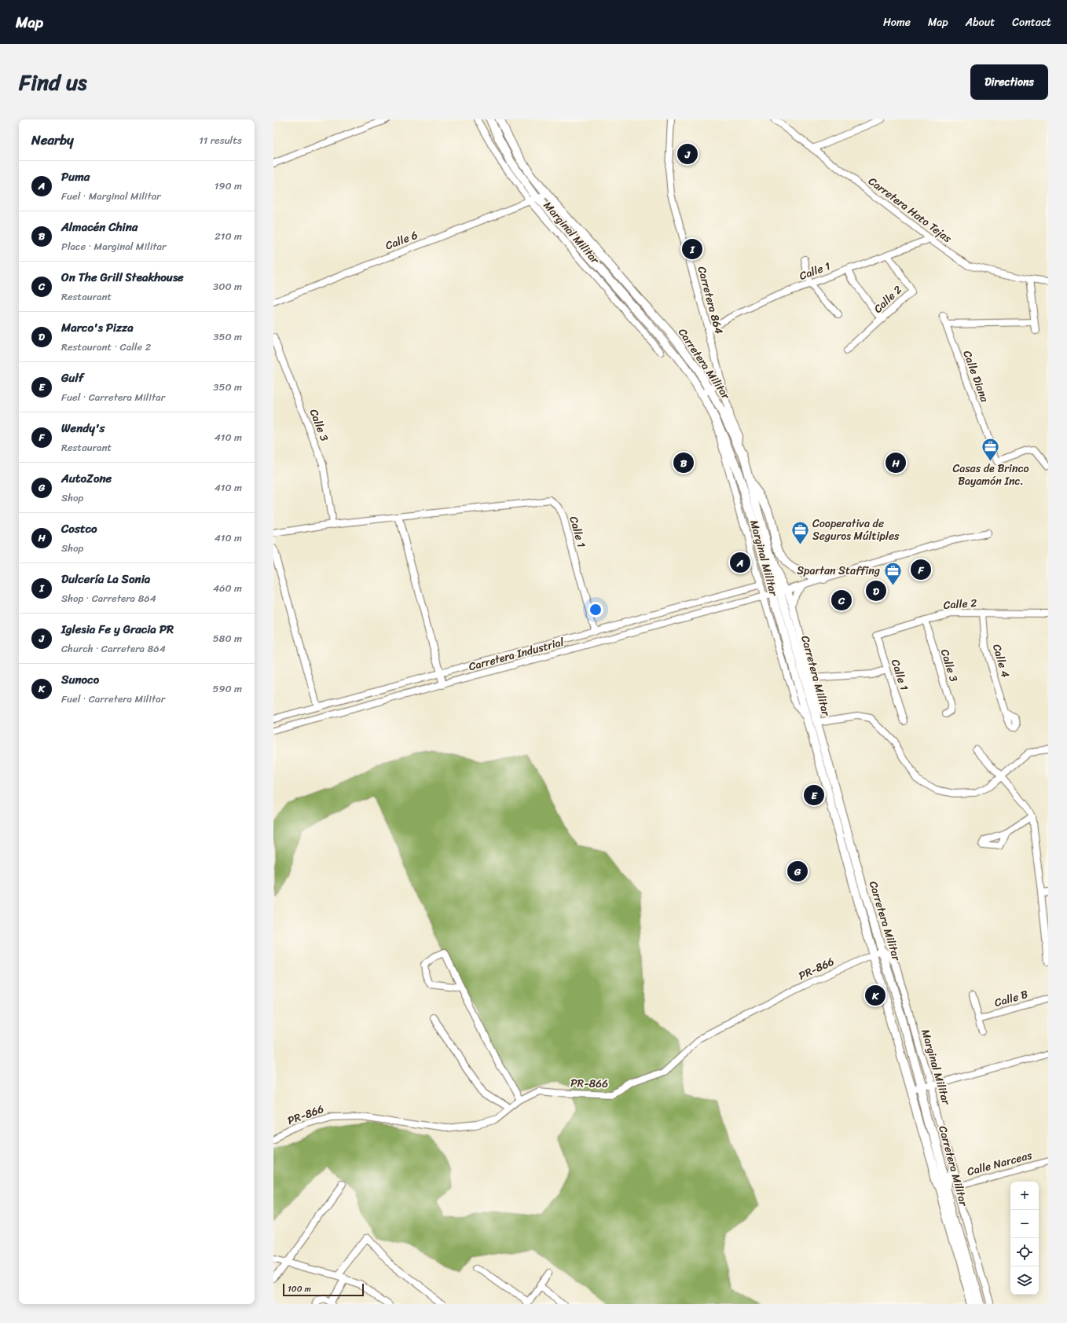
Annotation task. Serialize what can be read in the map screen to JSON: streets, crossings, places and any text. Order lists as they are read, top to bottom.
{
  "streets": {
    "main road": ["Carretera Militar"],
    "street": [
      "Carretera Hato Tejas",
      "Marginal Militar",
      "Calle 6",
      "Calle 1",
      "Calle 2",
      "Carretera 864",
      "Calle Diana",
      "Calle 3",
      "Carretera Industrial",
      "Calle 4",
      "PR-866",
      "Calle B",
      "Calle Narceas"
    ]
  },
  "crossings": [
    ["Carretera Hato Tejas", "Calle 1"],
    ["Marginal Militar", "Calle 6"],
    ["Marginal Militar", "Carretera Militar"],
    ["Marginal Militar", "Carretera Industrial"],
    ["Marginal Militar", "PR-866"],
    ["Marginal Militar", "Calle Narceas"],
    ["Calle 6", "Carretera Militar"],
    ["Calle 1", "Calle 2"],
    ["Calle 1", "Carretera 864"],
    ["Calle 1", "Calle 3"],
    ["Calle 2", "Calle 3"],
    ["Calle 2", "Calle 4"],
    ["Carretera 864", "Carretera Militar"],
    ["Carretera Militar", "PR-866"]
  ],
  "places": {
    "office": ["Casas de Brinco Bayamón Inc.", "Cooperativa de Seguros Múltiples", "Spartan Staffing"]
  },
  "scale_bar": "100 m",
  "page": {
    "header": "Map",
    "nav": [
      "Home",
      "Map",
      "About",
      "Contact"
    ],
    "title": "Find us",
    "buttons": "Directions",
    "heading": ["Nearby", "11 results"],
    "pins": [
      "J",
      "I",
      "B",
      "H",
      "A",
      "F",
      "D",
      "C",
      "E",
      "G",
      "K"
    ],
    "list": [
      {
        "mark": "A",
        "name": "Puma",
        "note": "Fuel · Marginal Militar",
        "value": "190 m"
      },
      {
        "mark": "B",
        "name": "Almacén China",
        "note": "Place · Marginal Militar",
        "value": "210 m"
      },
      {
        "mark": "C",
        "name": "On The Grill Steakhouse",
        "note": "Restaurant",
        "value": "300 m"
      },
      {
        "mark": "D",
        "name": "Marco's Pizza",
        "note": "Restaurant · Calle 2",
        "value": "350 m"
      },
      {
        "mark": "E",
        "name": "Gulf",
        "note": "Fuel · Carretera Militar",
        "value": "350 m"
      },
      {
        "mark": "F",
        "name": "Wendy's",
        "note": "Restaurant",
        "value": "410 m"
      },
      {
        "mark": "G",
        "name": "AutoZone",
        "note": "Shop",
        "value": "410 m"
      },
      {
        "mark": "H",
        "name": "Costco",
        "note": "Shop",
        "value": "410 m"
      },
      {
        "mark": "I",
        "name": "Dulcería La Sonia",
        "note": "Shop · Carretera 864",
        "value": "460 m"
      },
      {
        "mark": "J",
        "name": "Iglesia Fe y Gracia PR",
        "note": "Church · Carretera 864",
        "value": "580 m"
      },
      {
        "mark": "K",
        "name": "Sunoco",
        "note": "Fuel · Carretera Militar",
        "value": "590 m"
      }
    ],
    "map_buttons": ["+", "−"],
    "scale": "100 m"
  }
}
